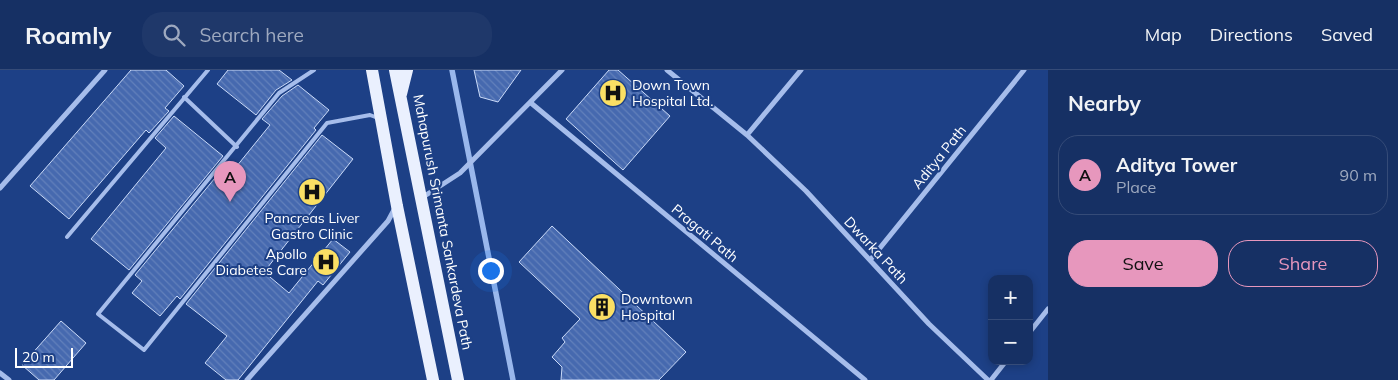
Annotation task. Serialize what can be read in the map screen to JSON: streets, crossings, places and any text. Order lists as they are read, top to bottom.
{
  "streets": {
    "main road": ["Mahapurush Srimanta Sankardeva Path"],
    "street": ["Aditya Path", "Pragati Path", "Dwarka Path"]
  },
  "crossings": [
    ["Aditya Path", "Dwarka Path"]
  ],
  "places": {
    "hospital": ["Down Town Hospital Ltd.", "Pancreas Liver Gastro Clinic", "Apollo Diabetes Care"],
    "building": ["Downtown Hospital"]
  },
  "scale_bar": "20 m",
  "page": {
    "header": "Roamly",
    "search": "Search here",
    "nav": ["Map", "Directions", "Saved"],
    "heading": "Nearby",
    "list": [
      {
        "mark": "A",
        "name": "Aditya Tower",
        "note": "Place",
        "value": "90 m"
      }
    ],
    "pins": "A",
    "buttons": ["Save", "Share"],
    "map_buttons": ["+", "−"],
    "scale": "20 m"
  }
}
